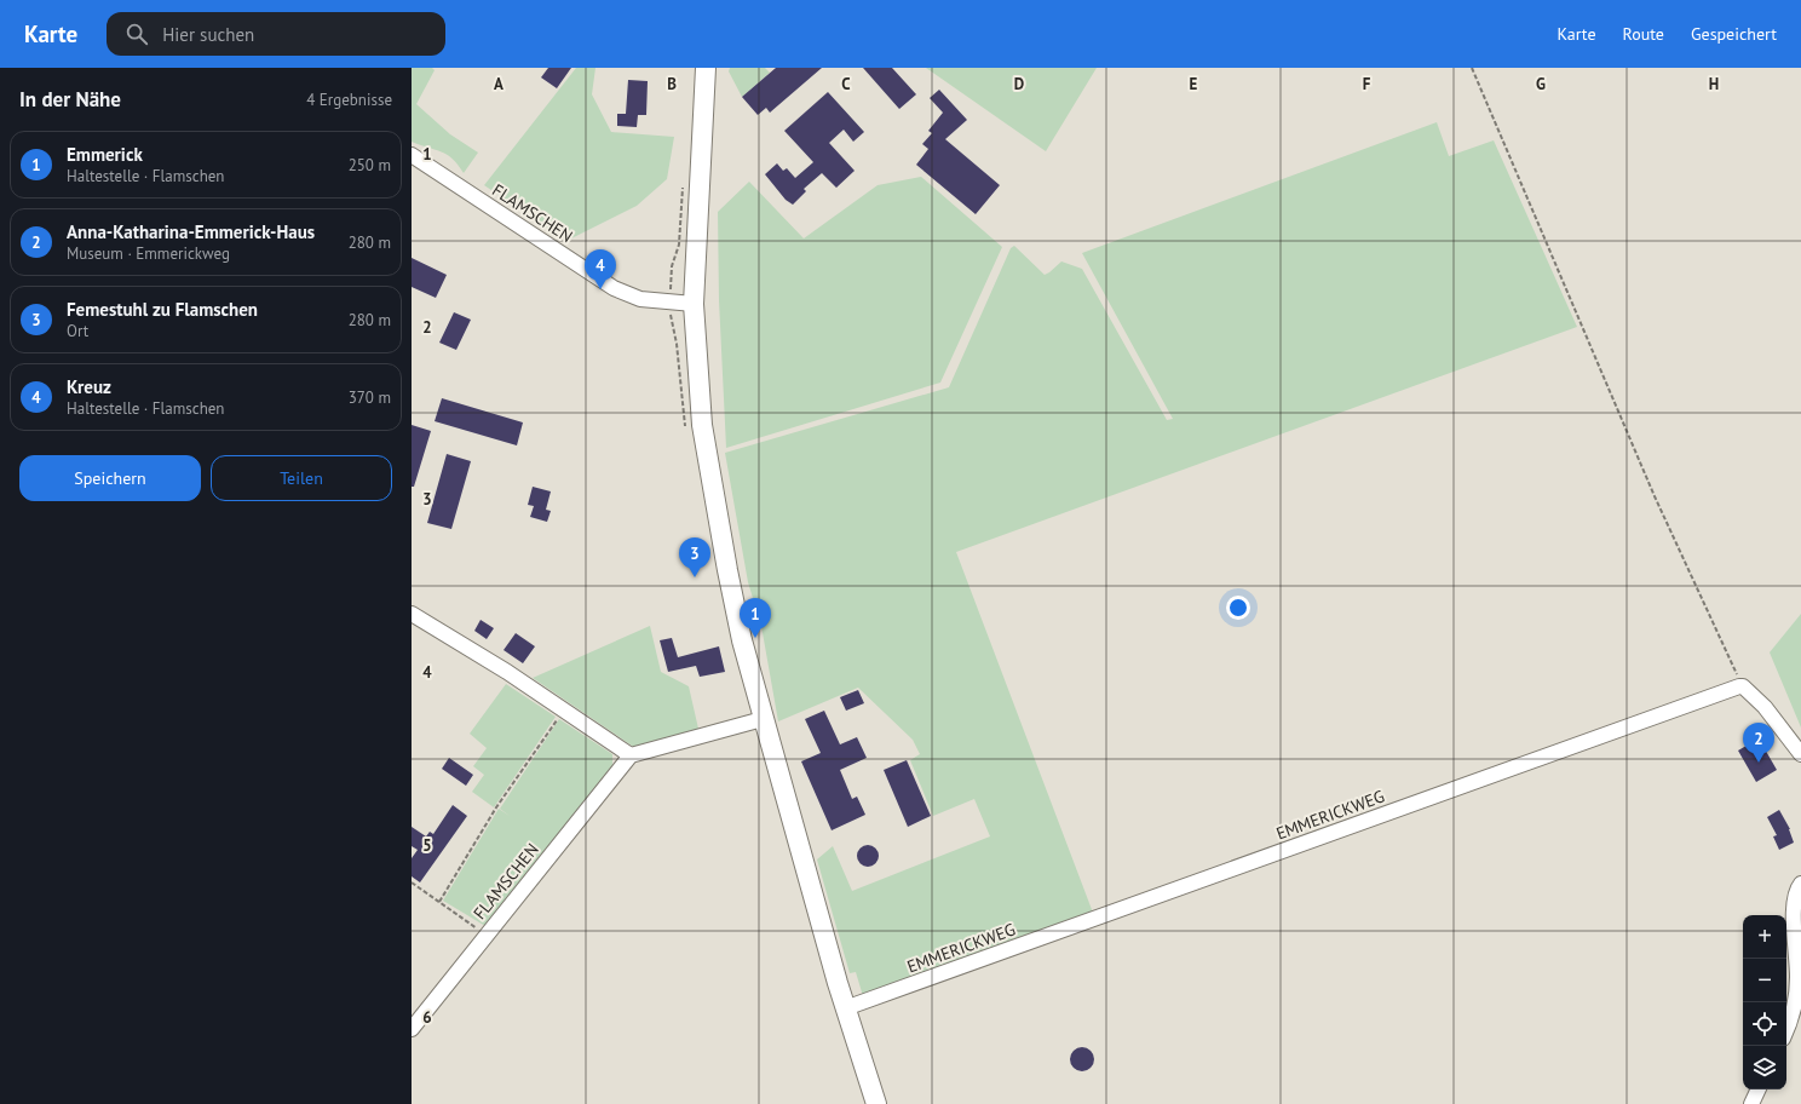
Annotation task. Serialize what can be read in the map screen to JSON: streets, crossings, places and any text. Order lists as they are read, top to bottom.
{
  "streets": {
    "street": ["FLAMSCHEN", "EMMERICKWEG"]
  },
  "page": {
    "header": "Karte",
    "search": "Hier suchen",
    "nav": ["Karte", "Route", "Gespeichert"],
    "heading": ["In der Nähe", "4 Ergebnisse"],
    "list": [
      {
        "mark": "1",
        "name": "Emmerick",
        "note": "Haltestelle · Flamschen",
        "value": "250 m"
      },
      {
        "mark": "2",
        "name": "Anna-Katharina-Emmerick-Haus",
        "note": "Museum · Emmerickweg",
        "value": "280 m"
      },
      {
        "mark": "3",
        "name": "Femestuhl zu Flamschen",
        "note": "Ort",
        "value": "280 m"
      },
      {
        "mark": "4",
        "name": "Kreuz",
        "note": "Haltestelle · Flamschen",
        "value": "370 m"
      }
    ],
    "pins": [
      "4",
      "3",
      "1",
      "2"
    ],
    "buttons": ["Speichern", "Teilen"],
    "map_buttons": ["+", "−"]
  },
  "grid": {
    "columns": [
      "A",
      "B",
      "C",
      "D",
      "E",
      "F",
      "G",
      "H"
    ],
    "rows": [
      "1",
      "2",
      "3",
      "4",
      "5",
      "6"
    ]
  }
}
